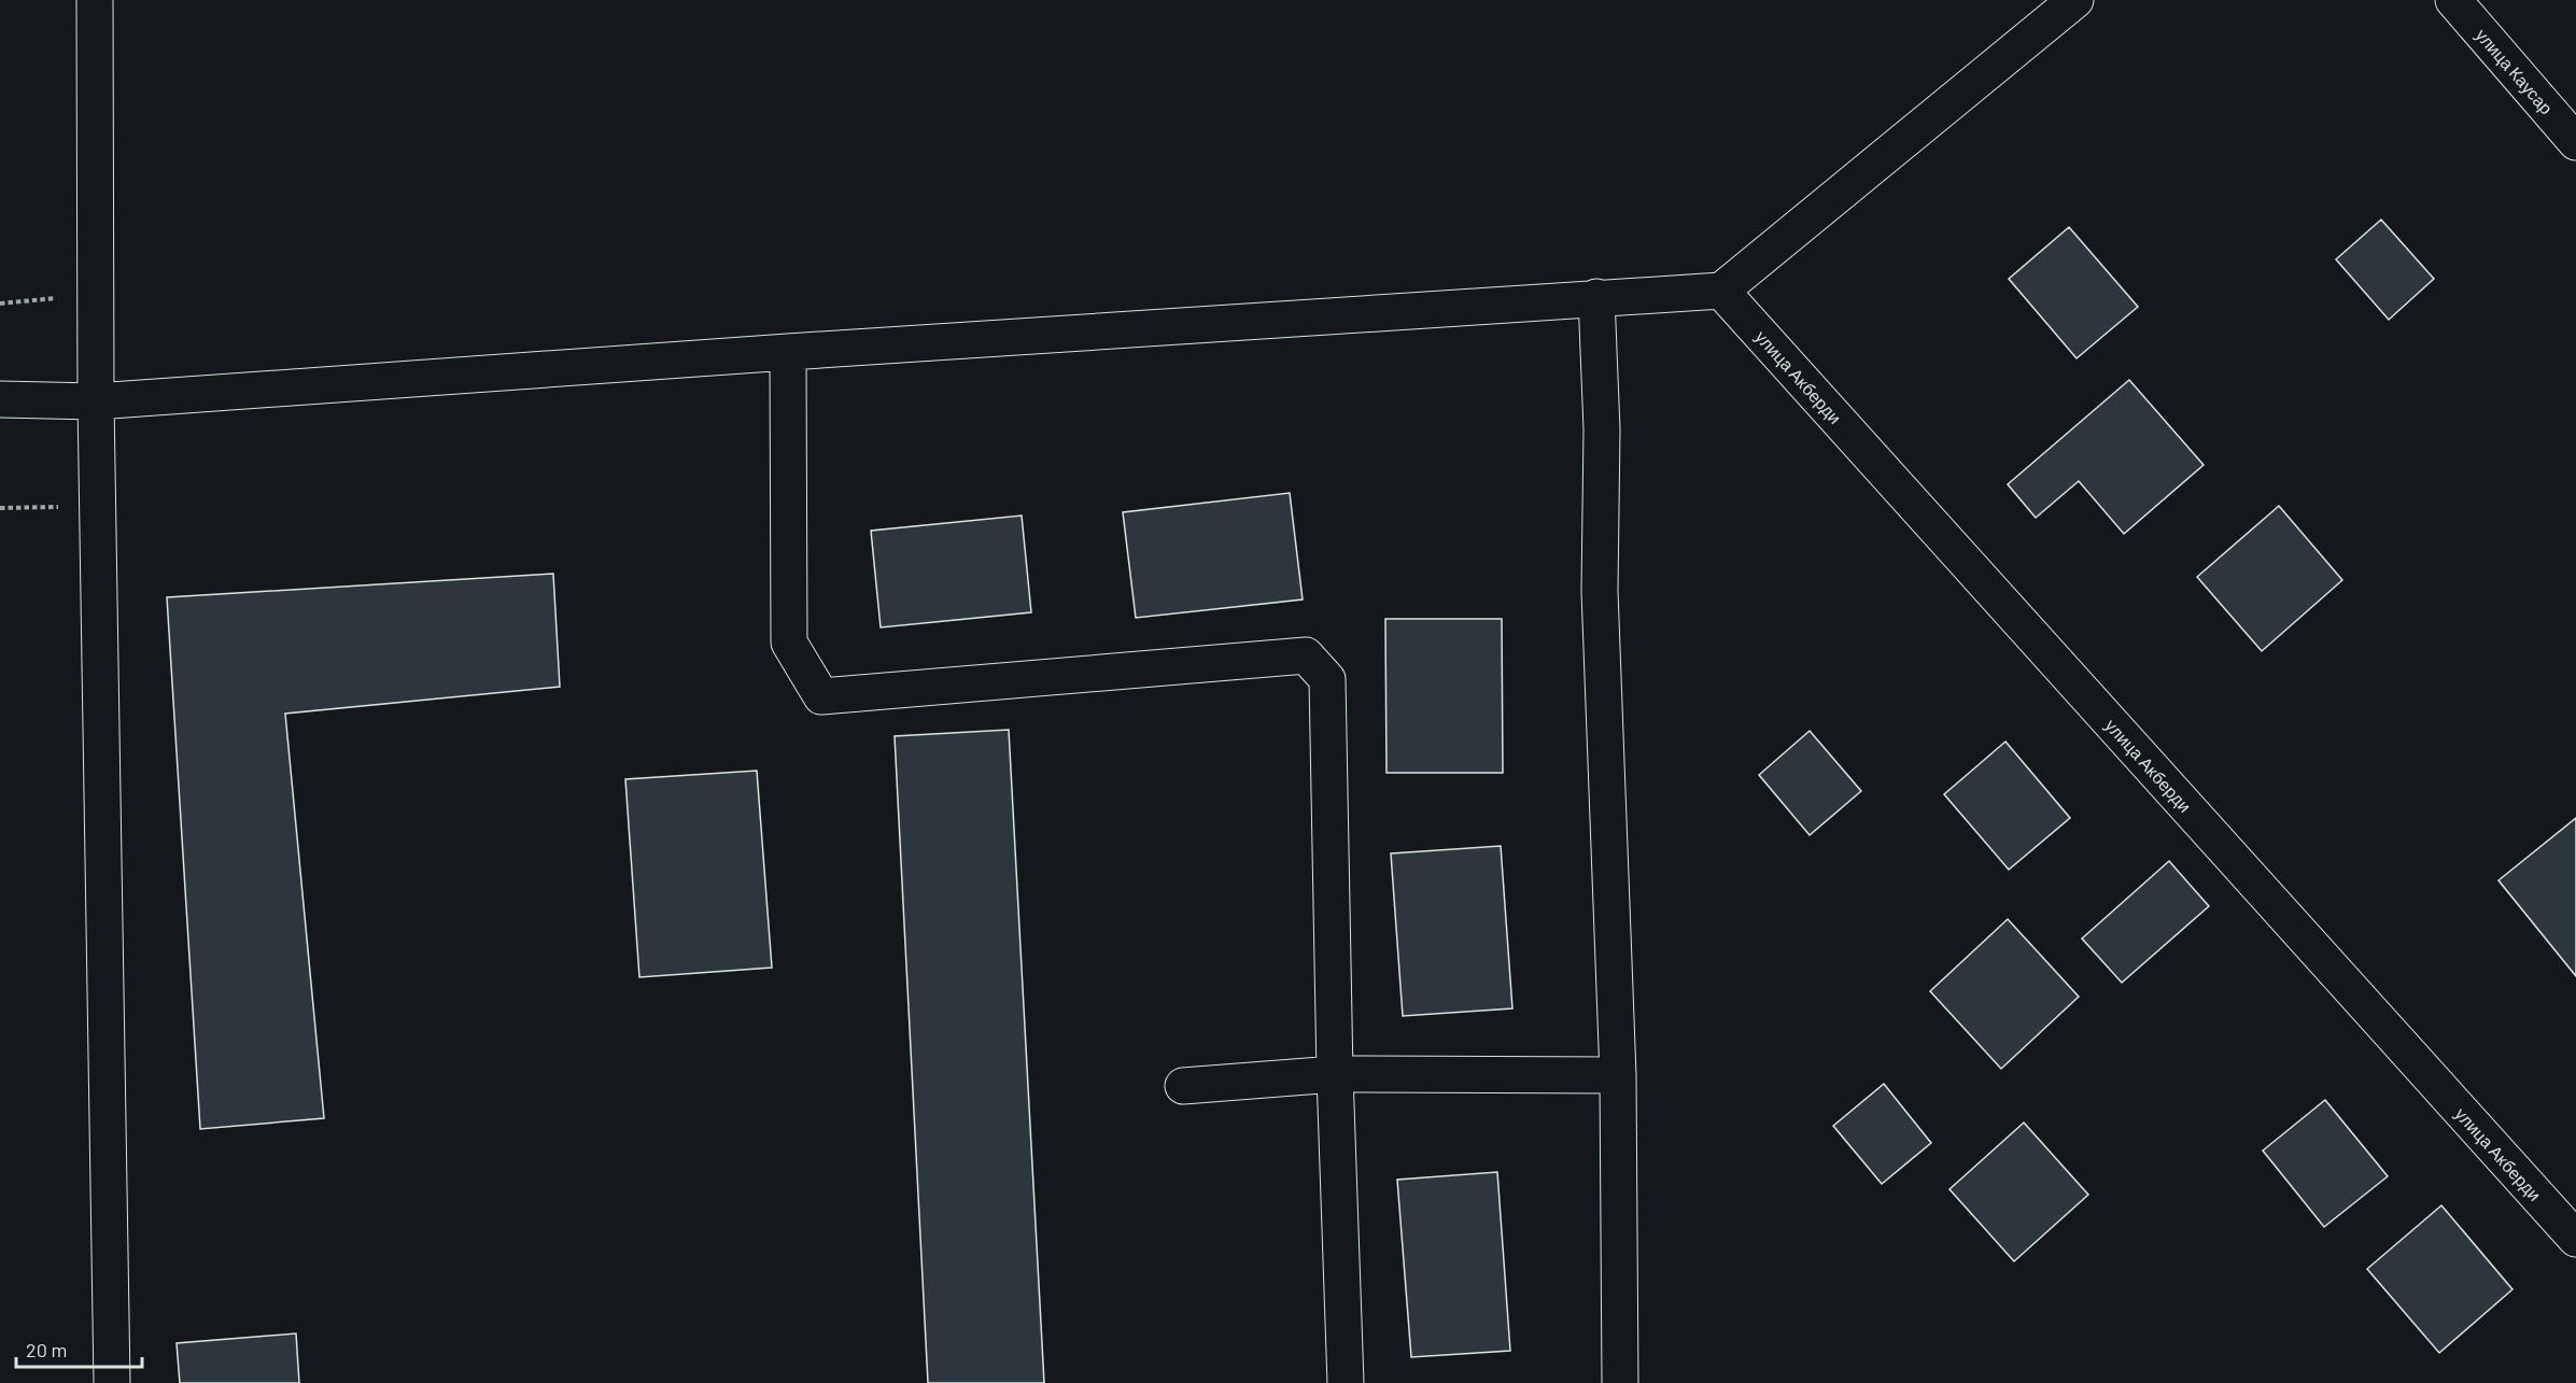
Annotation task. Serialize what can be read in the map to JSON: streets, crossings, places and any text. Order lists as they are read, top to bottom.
{
  "streets": {
    "street": ["улица Каусар", "улица Акберди"]
  },
  "scale_bar": "20 m"
}
